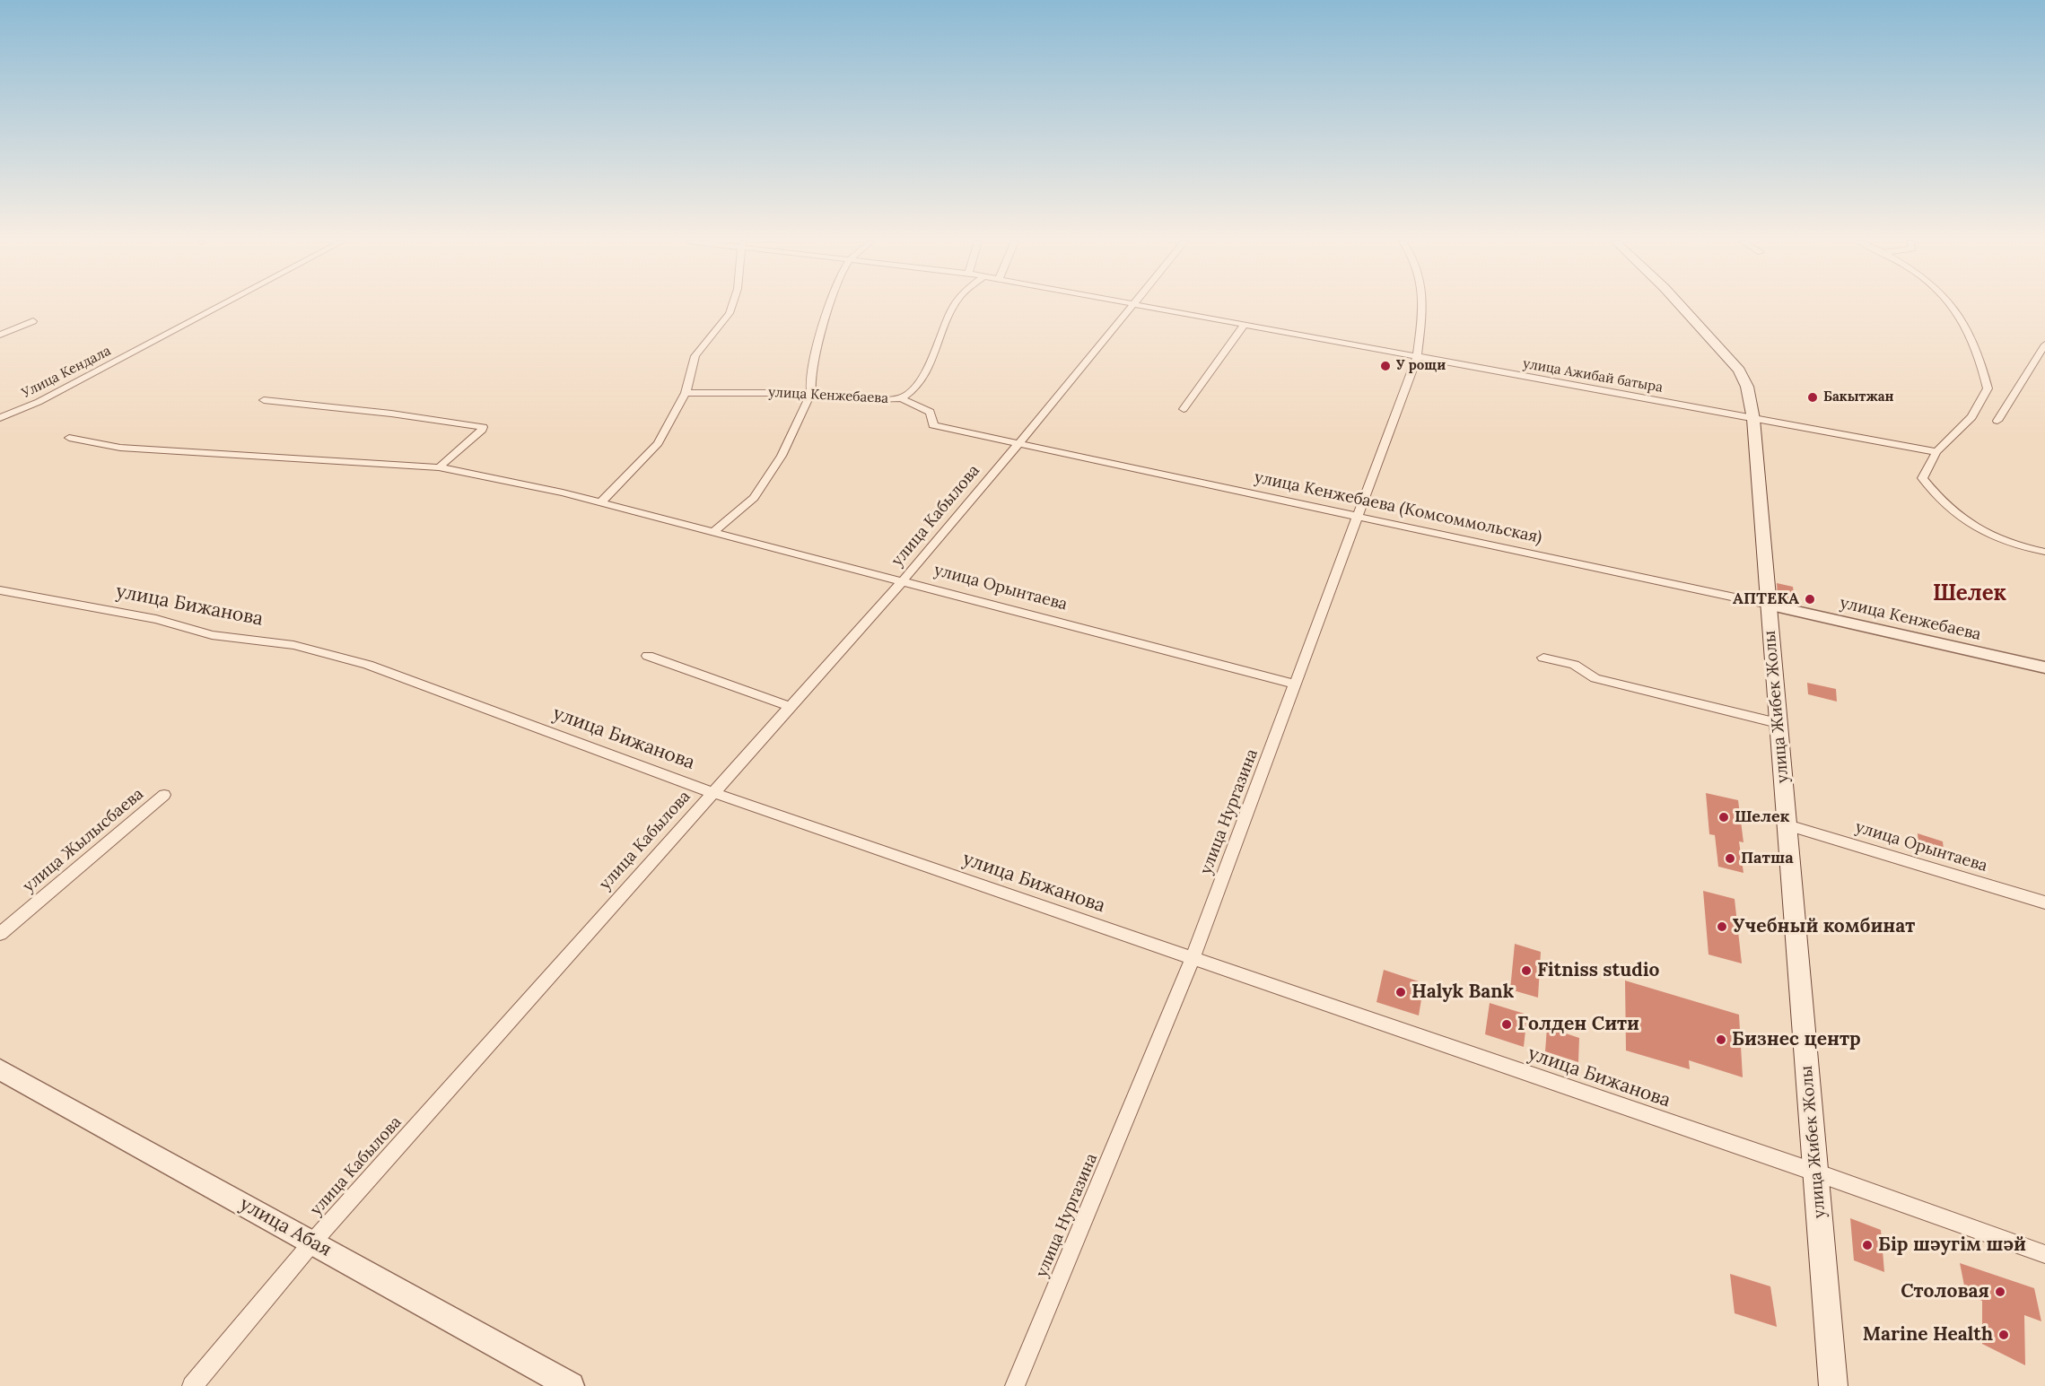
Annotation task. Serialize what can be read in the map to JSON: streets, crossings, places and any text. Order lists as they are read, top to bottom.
{
  "streets": {
    "main road": ["улица Жибек Жолы"],
    "street": [
      "Улица Кендала",
      "улица Ажибай батыра",
      "улица Кенжебаева",
      "улица Кенжебаева (Комсоммольская)",
      "улица Кабылова",
      "улица Орынтаева",
      "улица Бижанова",
      "улица Нургазина",
      "улица Жылысбаева",
      "улица Абая"
    ]
  },
  "crossings": [
    ["улица Ажибай батыра", "улица Жибек Жолы"],
    ["улица Ажибай батыра", "улица Нургазина"],
    ["улица Кенжебаева", "улица Кенжебаева (Комсоммольская)"],
    ["улица Кенжебаева", "улица Кабылова"],
    ["улица Кенжебаева", "улица Жибек Жолы"],
    ["улица Кенжебаева (Комсоммольская)", "улица Кабылова"],
    ["улица Кенжебаева (Комсоммольская)", "улица Жибек Жолы"],
    ["улица Кенжебаева (Комсоммольская)", "улица Нургазина"],
    ["улица Кабылова", "улица Орынтаева"],
    ["улица Кабылова", "улица Бижанова"],
    ["улица Кабылова", "улица Абая"],
    ["улица Орынтаева", "улица Жибек Жолы"],
    ["улица Орынтаева", "улица Нургазина"],
    ["улица Бижанова", "улица Жибек Жолы"],
    ["улица Бижанова", "улица Нургазина"]
  ],
  "districts": ["Шелек"],
  "places": [
    "У рощи",
    "Бакытжан",
    "АПТЕКА",
    "Шелек",
    "Патша",
    "Учебный комбинат",
    "Fitniss studio",
    "Halyk Bank",
    "Голден Сити",
    "Бизнес центр",
    "Бір шәугім шәй",
    "Столовая",
    "Marine Health"
  ]
}
